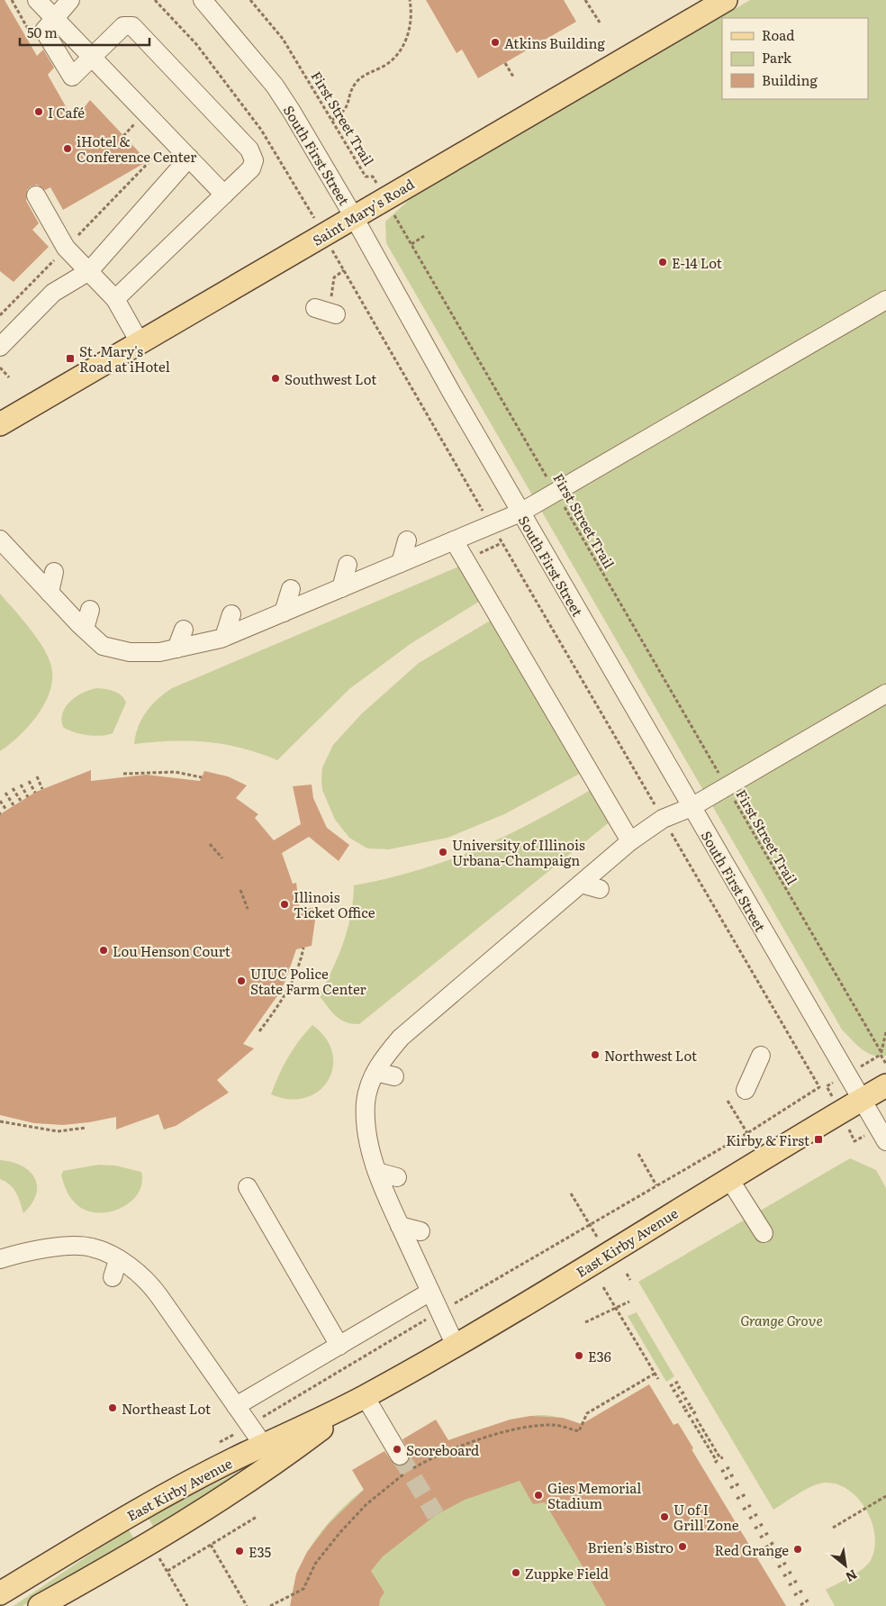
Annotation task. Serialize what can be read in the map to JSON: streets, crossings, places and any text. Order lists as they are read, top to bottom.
{
  "streets": {
    "main road": ["Saint Mary's Road", "East Kirby Avenue"],
    "street": ["South First Street"],
    "path": ["First Street Trail"]
  },
  "crossings": [
    ["First Street Trail", "Saint Mary's Road"],
    ["South First Street", "Saint Mary's Road"],
    ["South First Street", "East Kirby Avenue"]
  ],
  "parks": ["Grange Grove"],
  "places": {
    "other": [
      "Atkins Building",
      "I Café",
      "iHotel & Conference Center",
      "E-14 Lot",
      "Southwest Lot",
      "University of Illinois Urbana-Champaign",
      "Illinois Ticket Office",
      "Lou Henson Court",
      "UIUC Police State Farm Center",
      "Northwest Lot",
      "E36",
      "Northeast Lot",
      "Scoreboard",
      "Gies Memorial Stadium",
      "U of I Grill Zone",
      "Brien’s Bistro",
      "Red Grange",
      "E35",
      "Zuppke Field"
    ],
    "transit": ["St. Mary's Road at iHotel", "Kirby & First"]
  },
  "legend": ["Road", "Park", "Building"],
  "scale_bar": "50 m",
  "north": "bottom right"
}
